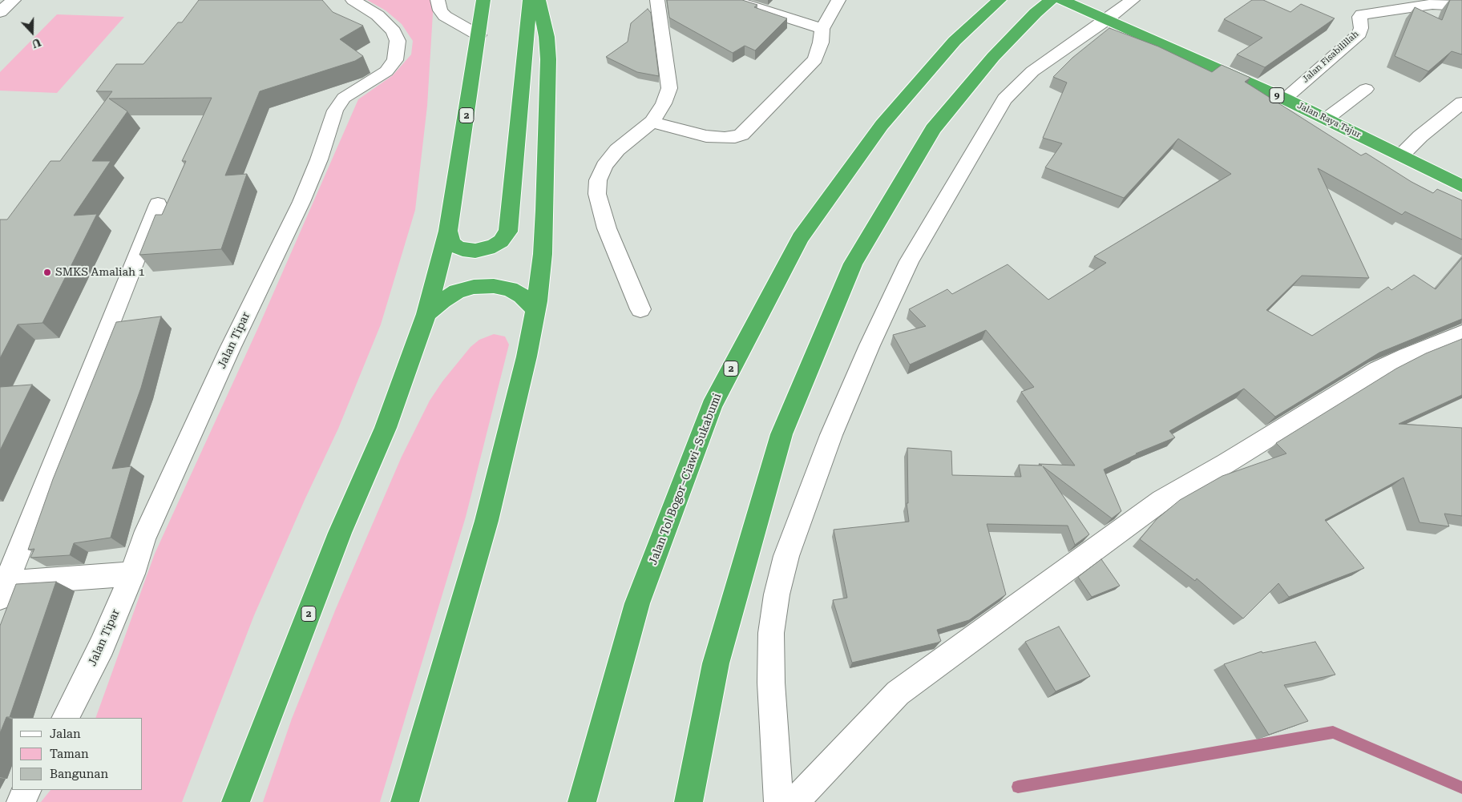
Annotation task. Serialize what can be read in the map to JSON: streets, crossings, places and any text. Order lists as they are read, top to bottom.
{
  "streets": {
    "highway": [
      "9",
      "2",
      "Jalan Raya Tajur",
      "Jalan Tol Bogor–Ciawi–Sukabumi"
    ],
    "street": ["Jalan Fisabilillah", "Jalan Tipar"]
  },
  "crossings": [
    ["Jalan Fisabilillah", "Jalan Raya Tajur"]
  ],
  "places": ["SMKS Amaliah 1"],
  "legend": ["Jalan", "Taman", "Bangunan"],
  "north": "bottom"
}
